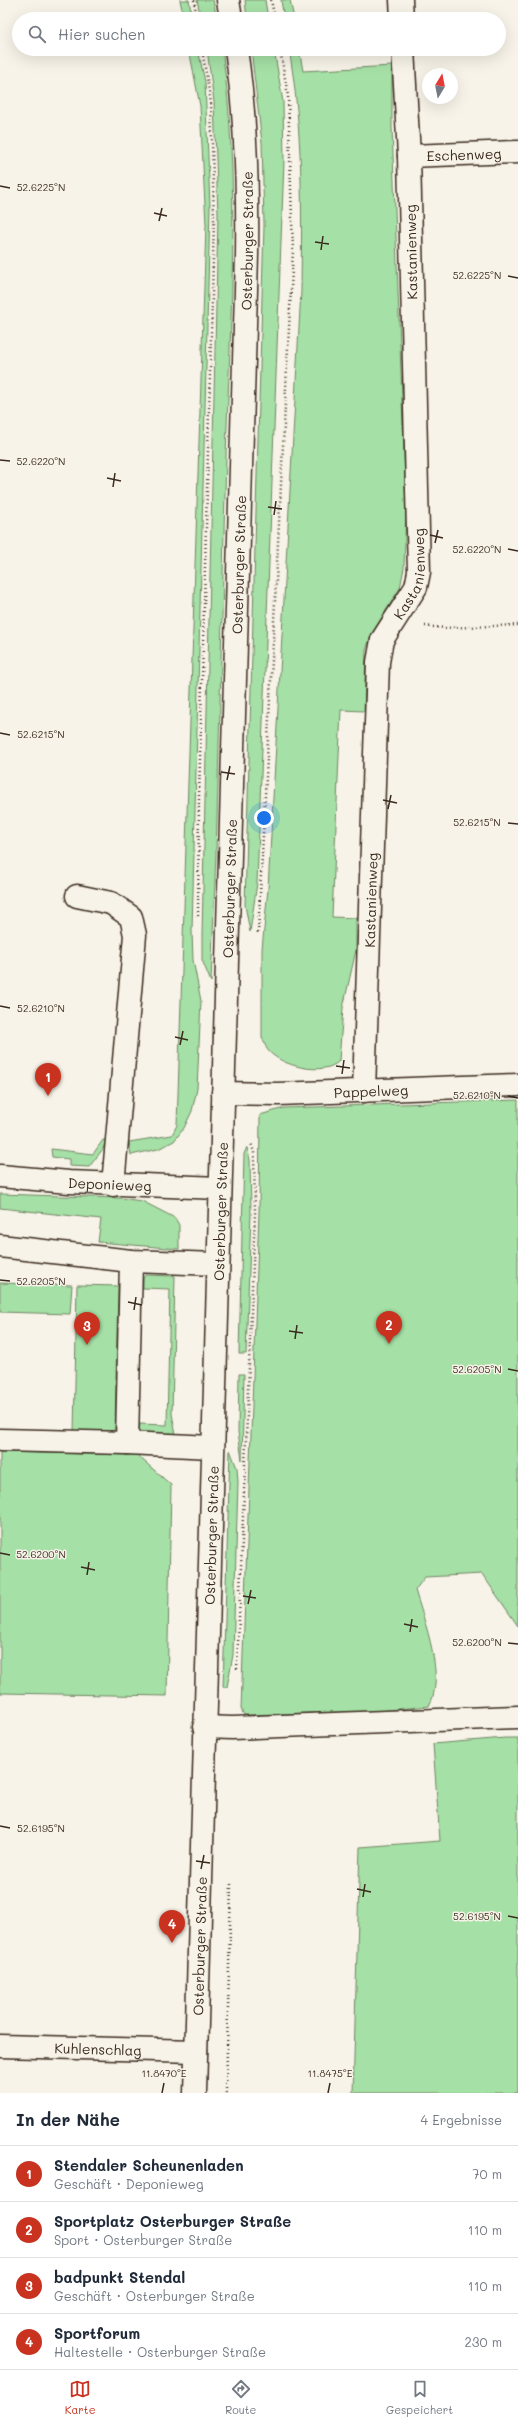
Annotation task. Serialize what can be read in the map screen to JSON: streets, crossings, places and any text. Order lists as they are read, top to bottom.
{
  "streets": {
    "street": [
      "Eschenweg",
      "Osterburger Straße",
      "Kastanienweg",
      "Pappelweg",
      "Deponieweg",
      "Kuhlenschlag"
    ]
  },
  "crossings": [
    ["Eschenweg", "Kastanienweg"],
    ["Osterburger Straße", "Pappelweg"],
    ["Osterburger Straße", "Deponieweg"],
    ["Osterburger Straße", "Kuhlenschlag"],
    ["Kastanienweg", "Pappelweg"]
  ],
  "north": "top",
  "page": {
    "search": "Hier suchen",
    "pins": [
      "1",
      "2",
      "3",
      "4"
    ],
    "heading": ["In der Nähe", "4 Ergebnisse"],
    "list": [
      {
        "mark": "1",
        "name": "Stendaler Scheunenladen",
        "note": "Geschäft · Deponieweg",
        "value": "70 m"
      },
      {
        "mark": "2",
        "name": "Sportplatz Osterburger Straße",
        "note": "Sport · Osterburger Straße",
        "value": "110 m"
      },
      {
        "mark": "3",
        "name": "badpunkt Stendal",
        "note": "Geschäft · Osterburger Straße",
        "value": "110 m"
      },
      {
        "mark": "4",
        "name": "Sportforum",
        "note": "Haltestelle · Osterburger Straße",
        "value": "230 m"
      }
    ],
    "nav": ["Karte", "Route", "Gespeichert"]
  },
  "coordinates": [
    "52.6225°N",
    "52.6220°N",
    "52.6215°N",
    "52.6210°N",
    "52.6205°N",
    "52.6200°N",
    "52.6195°N",
    "11.8470°E",
    "11.8475°E"
  ]
}
